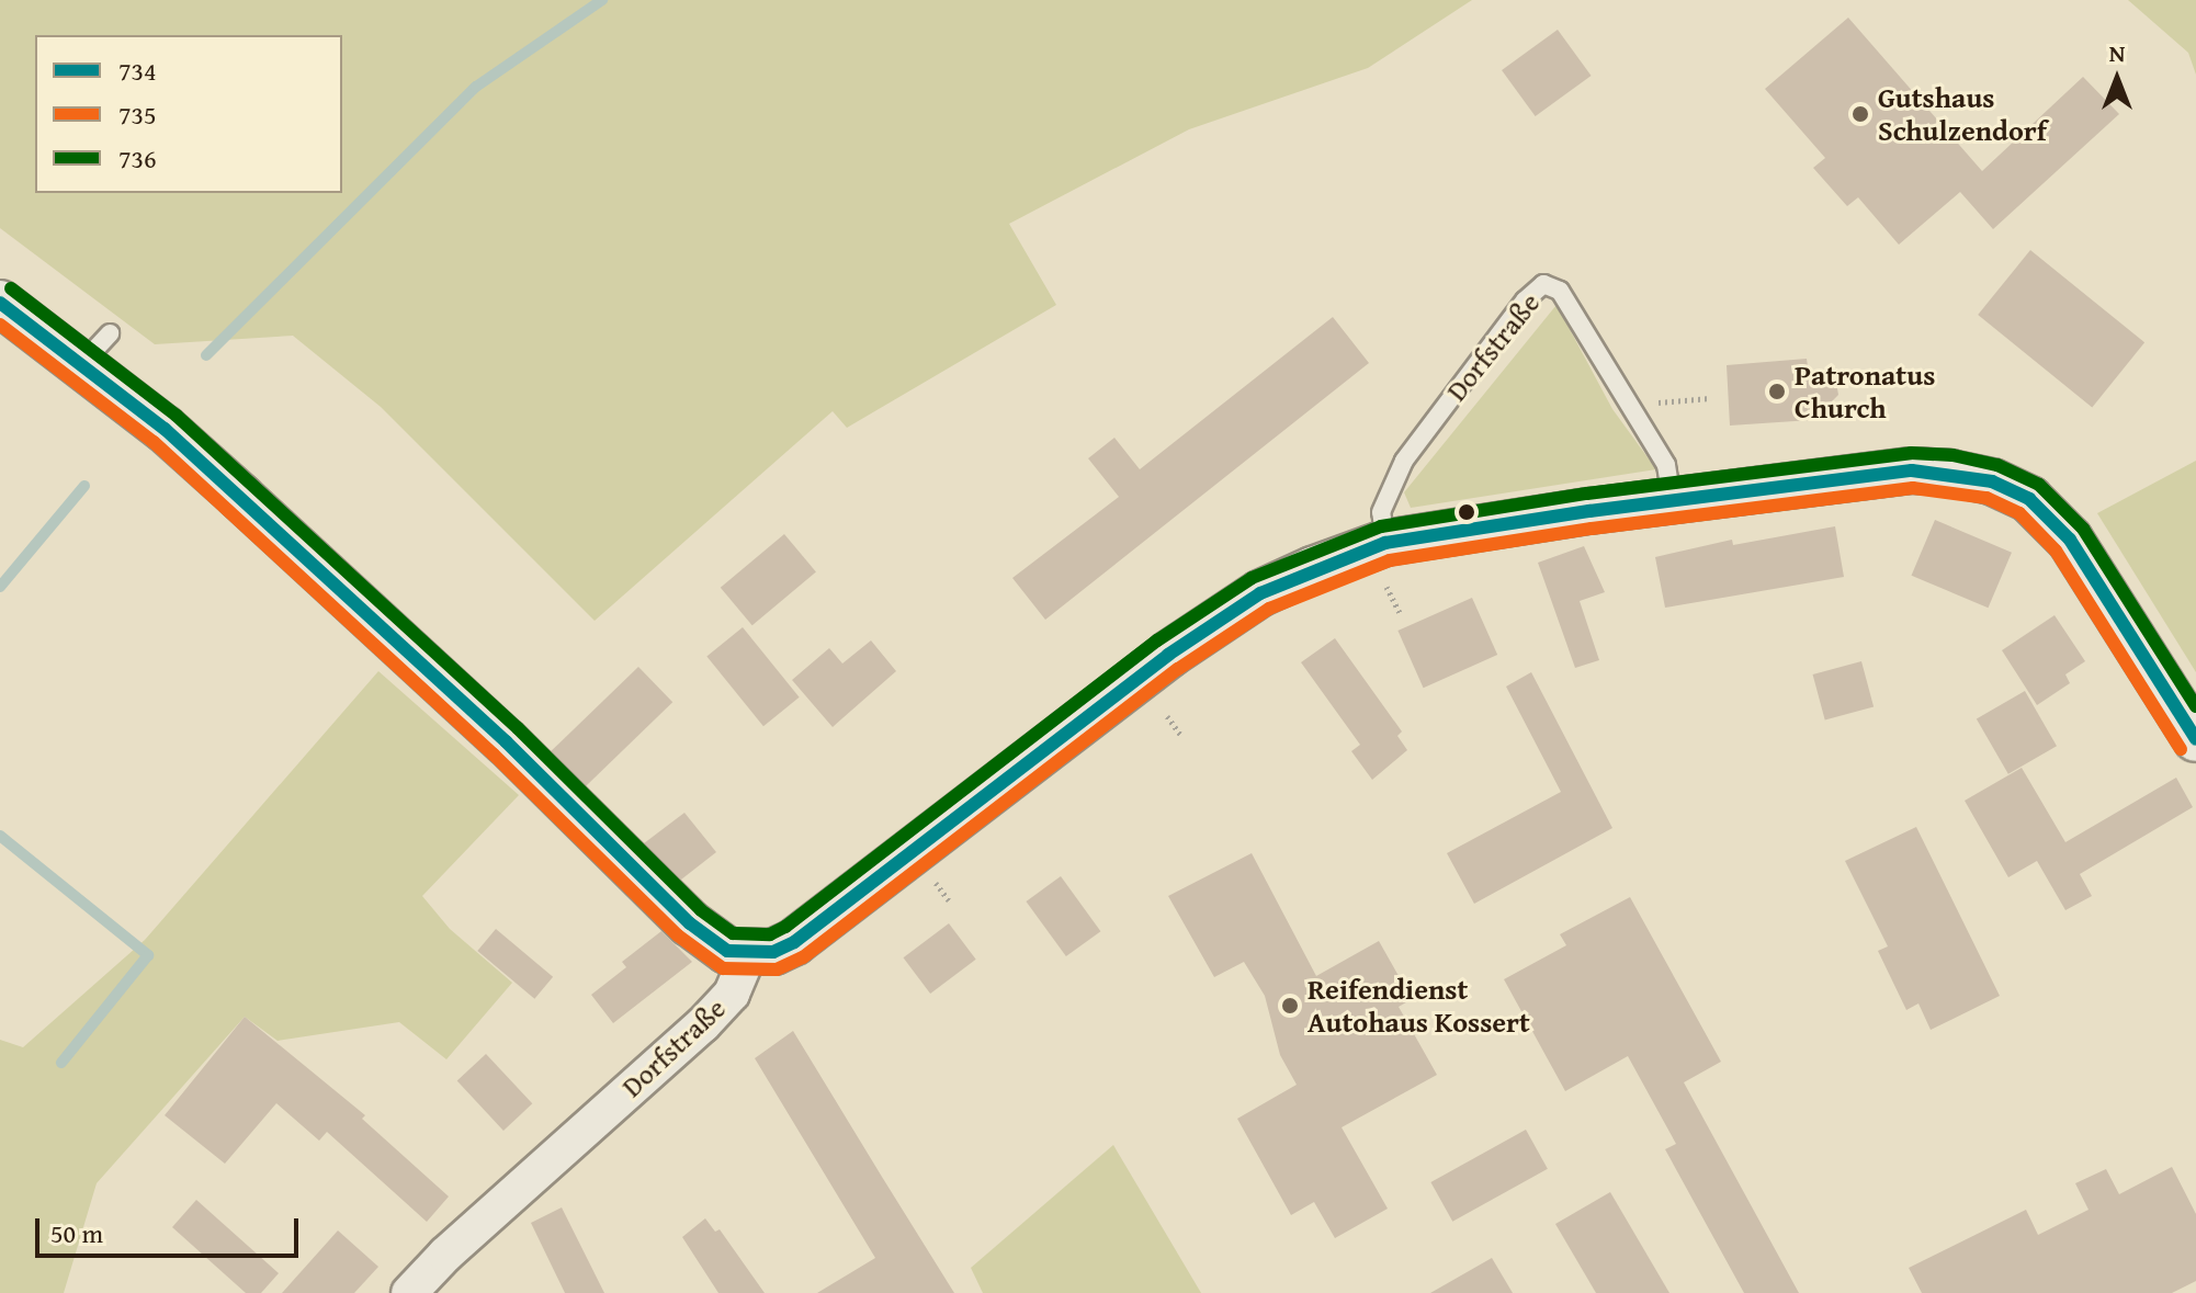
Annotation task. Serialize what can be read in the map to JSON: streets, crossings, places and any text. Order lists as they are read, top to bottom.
{
  "streets": {
    "street": ["Dorfstraße"]
  },
  "places": ["Gutshaus Schulzendorf", "Patronatus Church", "Reifendienst Autohaus Kossert"],
  "lines": ["transit line 736", "transit line 734", "transit line 735"],
  "legend": ["734", "735", "736"],
  "scale_bar": "50 m",
  "north": "top"
}
